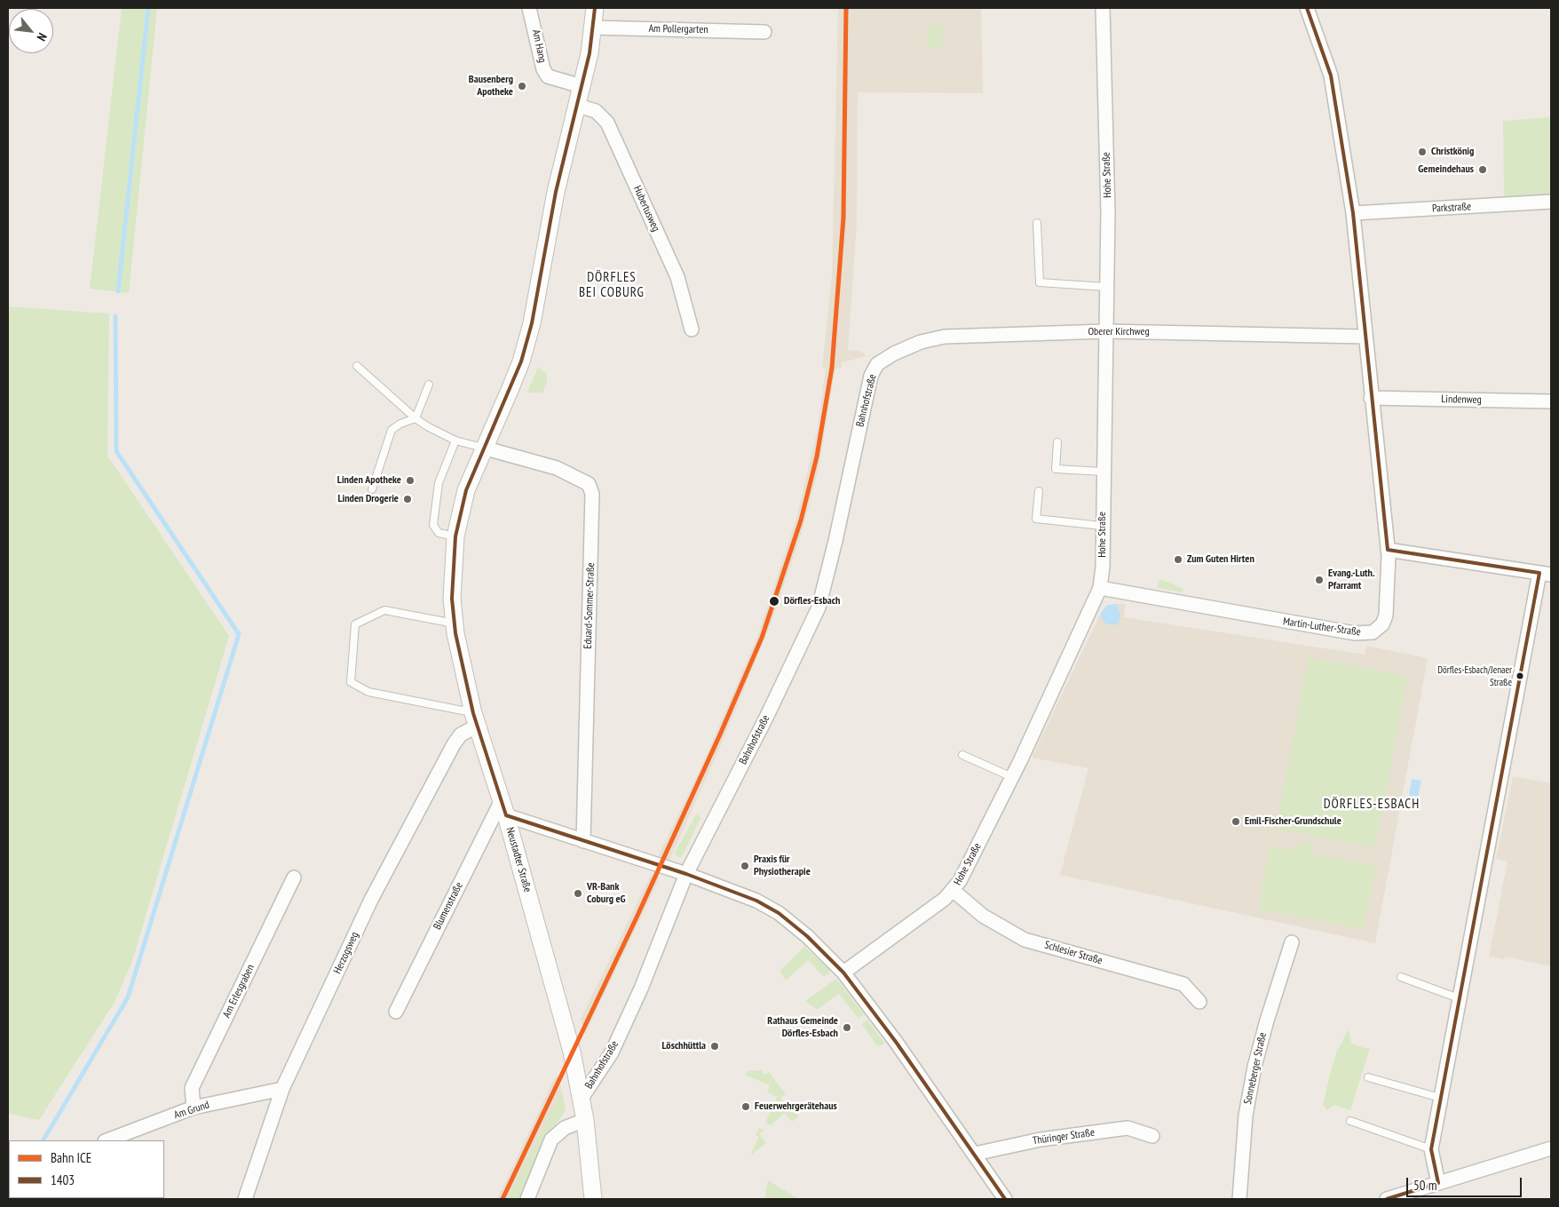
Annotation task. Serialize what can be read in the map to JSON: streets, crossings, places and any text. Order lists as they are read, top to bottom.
{
  "streets": {
    "street": [
      "Am Pollergarten",
      "Am Hang",
      "Hohe Straße",
      "Parkstraße",
      "Hubertusweg",
      "Oberer Kirchweg",
      "Lindenweg",
      "Bahnhofstraße",
      "Eduard-Sommer-Straße",
      "Martin-Luther-Straße",
      "Neustadter Straße",
      "Blumenstraße",
      "Herzogsweg",
      "Schlesier Straße",
      "Am Erlesgraben",
      "Sonneberger Straße",
      "Am Grund",
      "Thüringer Straße"
    ]
  },
  "crossings": [
    ["Am Pollergarten", "Neustadter Straße"],
    ["Am Hang", "Neustadter Straße"],
    ["Hohe Straße", "Oberer Kirchweg"],
    ["Hohe Straße", "Martin-Luther-Straße"],
    ["Hohe Straße", "Schlesier Straße"],
    ["Hubertusweg", "Neustadter Straße"],
    ["Oberer Kirchweg", "Bahnhofstraße"],
    ["Bahnhofstraße", "Neustadter Straße"],
    ["Eduard-Sommer-Straße", "Neustadter Straße"],
    ["Neustadter Straße", "Blumenstraße"],
    ["Neustadter Straße", "Herzogsweg"],
    ["Herzogsweg", "Am Grund"],
    ["Am Erlesgraben", "Am Grund"]
  ],
  "districts": ["DÖRFLES BEI COBURG", "DÖRFLES-ESBACH"],
  "places": [
    "Bausenberg Apotheke",
    "Christkönig",
    "Gemeindehaus",
    "Linden Apotheke",
    "Linden Drogerie",
    "Zum Guten Hirten",
    "Evang.-Luth. Pfarramt",
    "Dörfles-Esbach",
    "Dörfles-Esbach/Jenaer Straße",
    "Emil-Fischer-Grundschule",
    "Praxis für Physiotherapie",
    "VR-Bank Coburg eG",
    "Rathaus Gemeinde Dörfles-Esbach",
    "Löschhüttla",
    "Feuerwehrgerätehaus"
  ],
  "lines": ["rail line ICE", "transit line 1403"],
  "legend": ["Bahn ICE", "1403"],
  "scale_bar": "50 m",
  "north": "bottom right"
}
